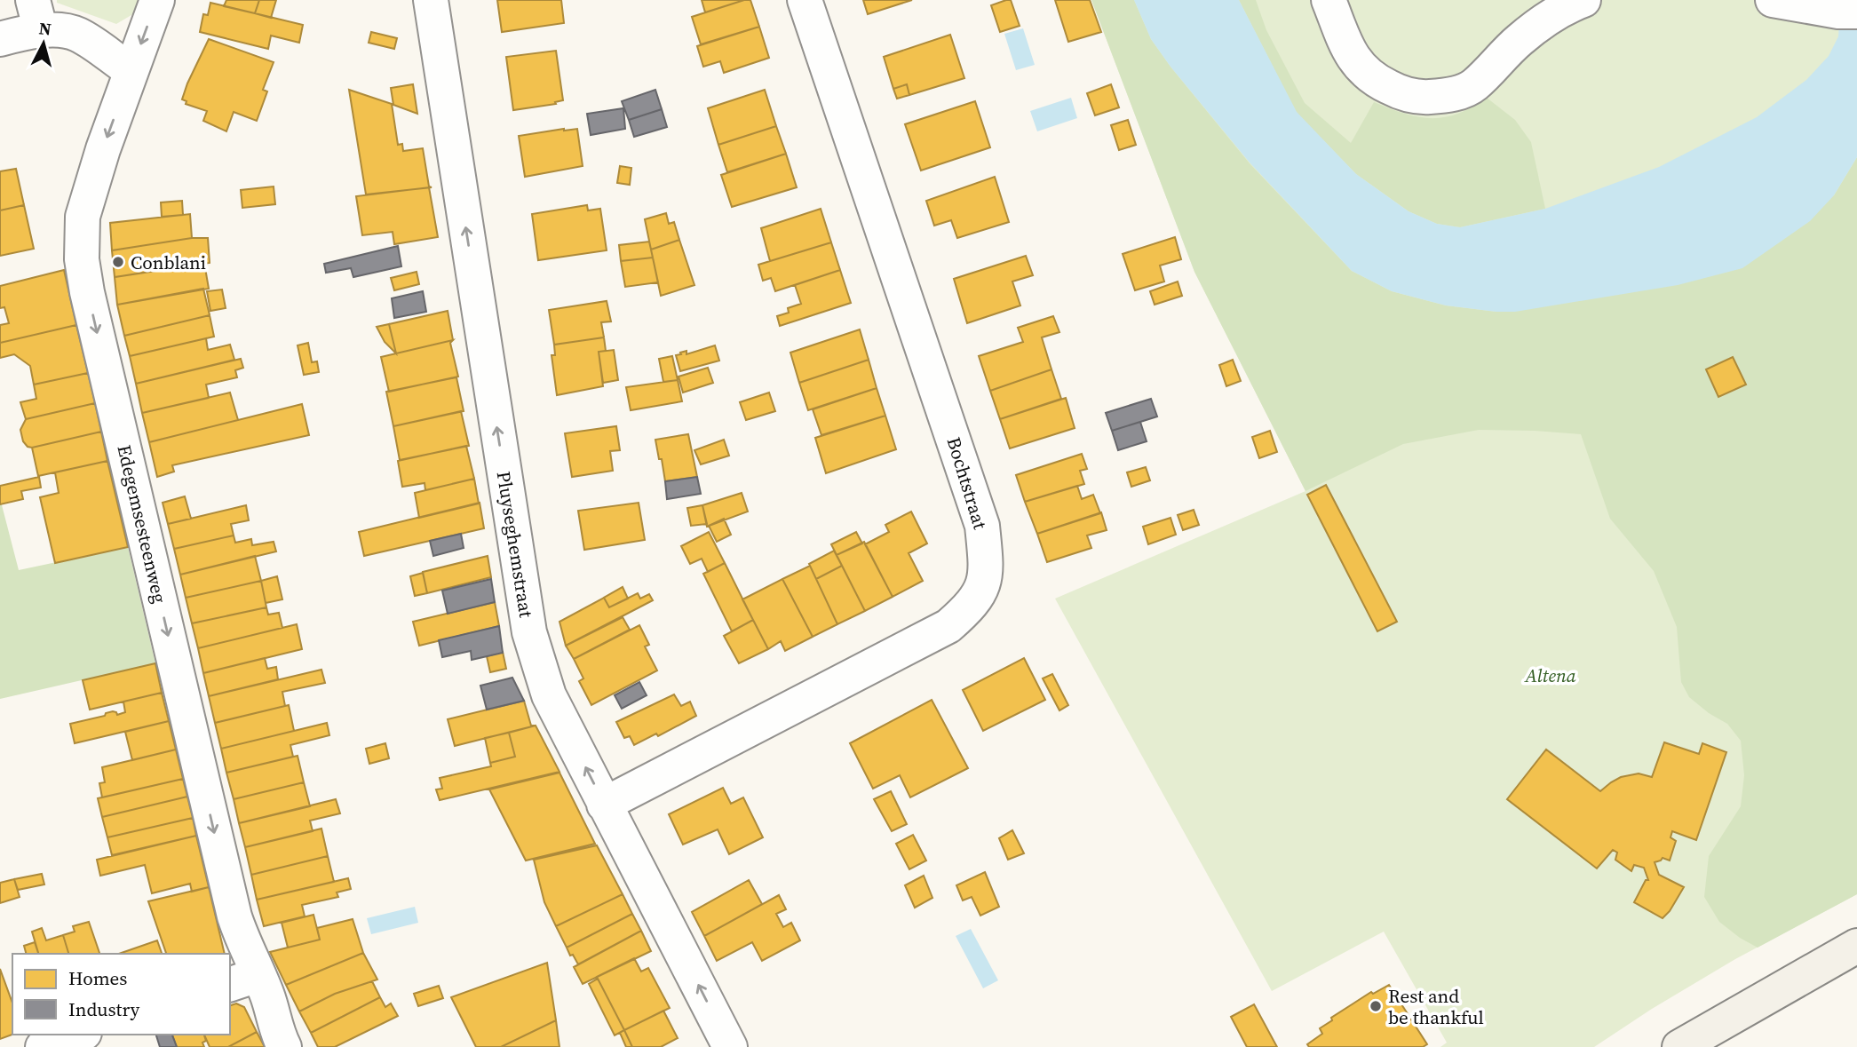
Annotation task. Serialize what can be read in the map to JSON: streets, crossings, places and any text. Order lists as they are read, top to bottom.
{
  "streets": {
    "street": ["Bochtstraat", "Edegemsesteenweg", "Pluyseghemstraat"]
  },
  "crossings": [
    ["Bochtstraat", "Pluyseghemstraat"]
  ],
  "one_way": ["Edegemsesteenweg", "Pluyseghemstraat"],
  "parks": ["Altena"],
  "places": ["Conblani", "Rest and be thankful"],
  "legend": ["Homes", "Industry"],
  "north": "top"
}
